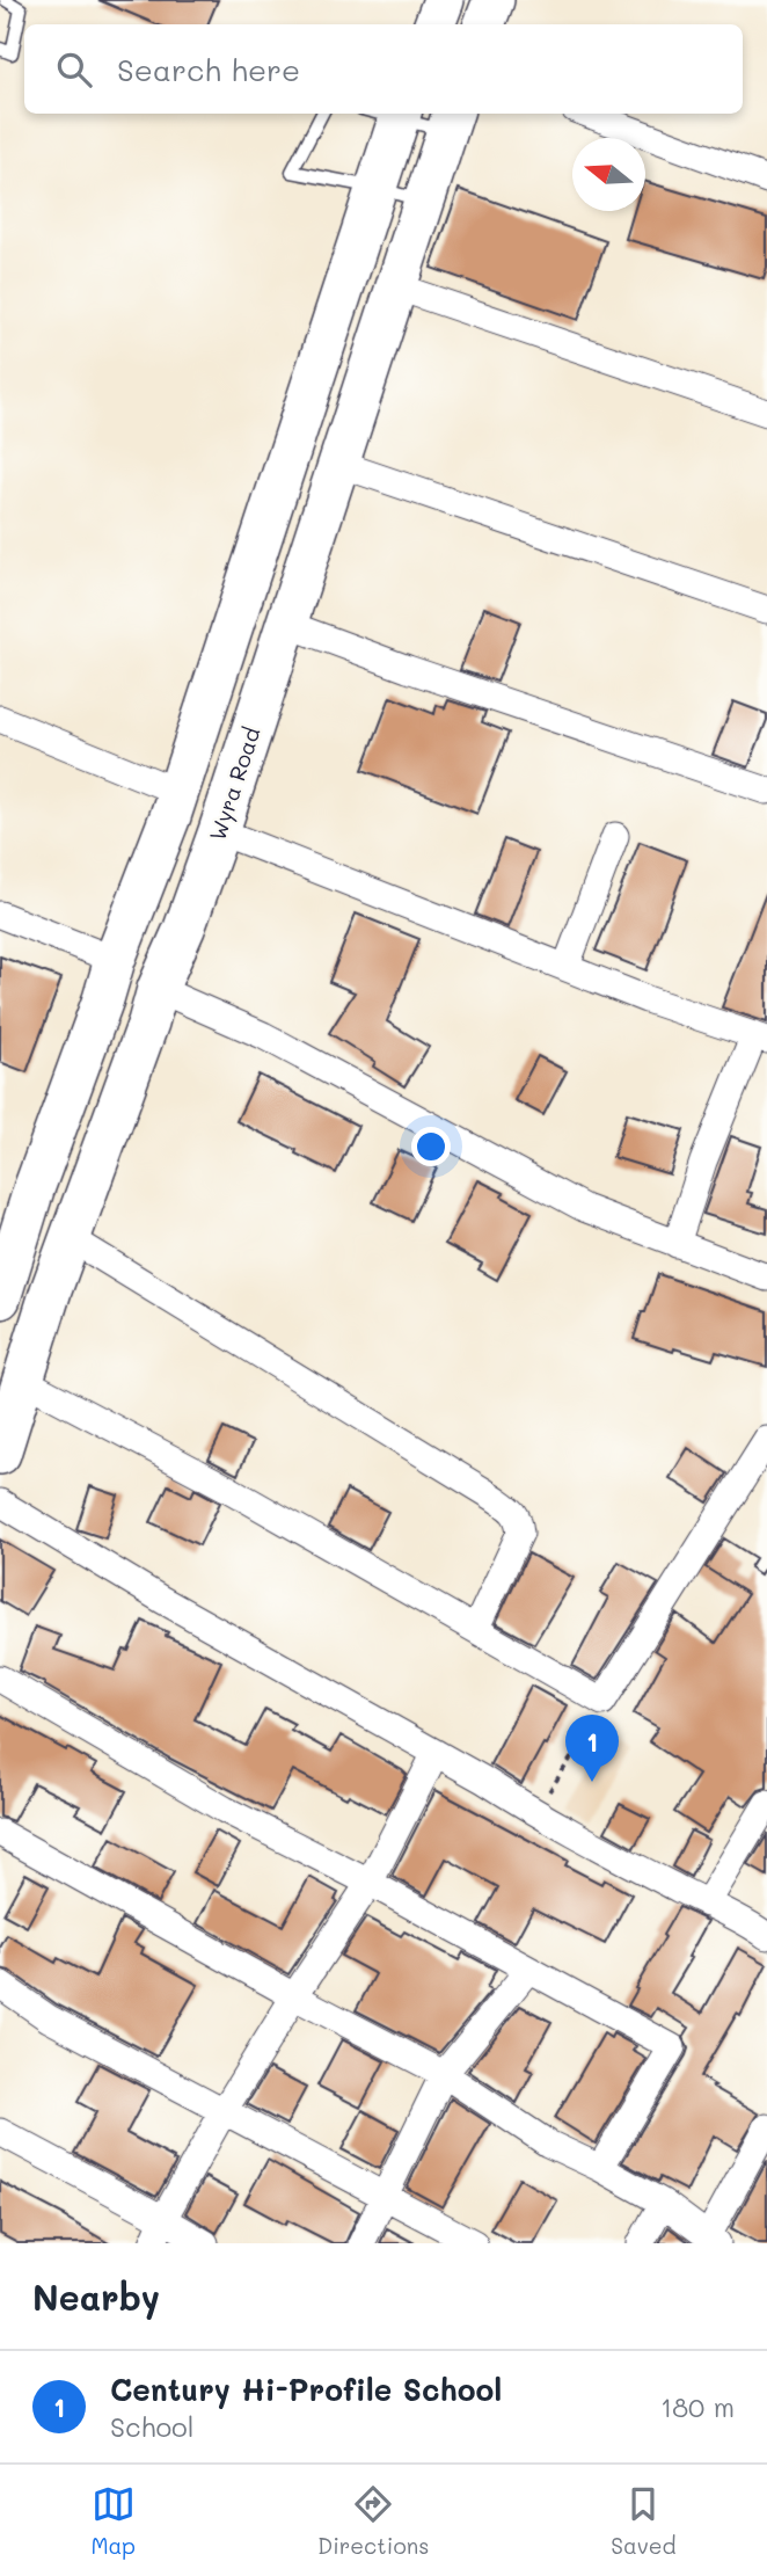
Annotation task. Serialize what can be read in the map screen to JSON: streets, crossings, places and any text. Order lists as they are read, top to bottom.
{
  "streets": {
    "main road": ["Wyra Road"]
  },
  "north": "left",
  "page": {
    "search": "Search here",
    "pins": "1",
    "heading": "Nearby",
    "list": [
      {
        "mark": "1",
        "name": "Century Hi-Profile School",
        "note": "School",
        "value": "180 m"
      }
    ],
    "nav": ["Map", "Directions", "Saved"]
  }
}
